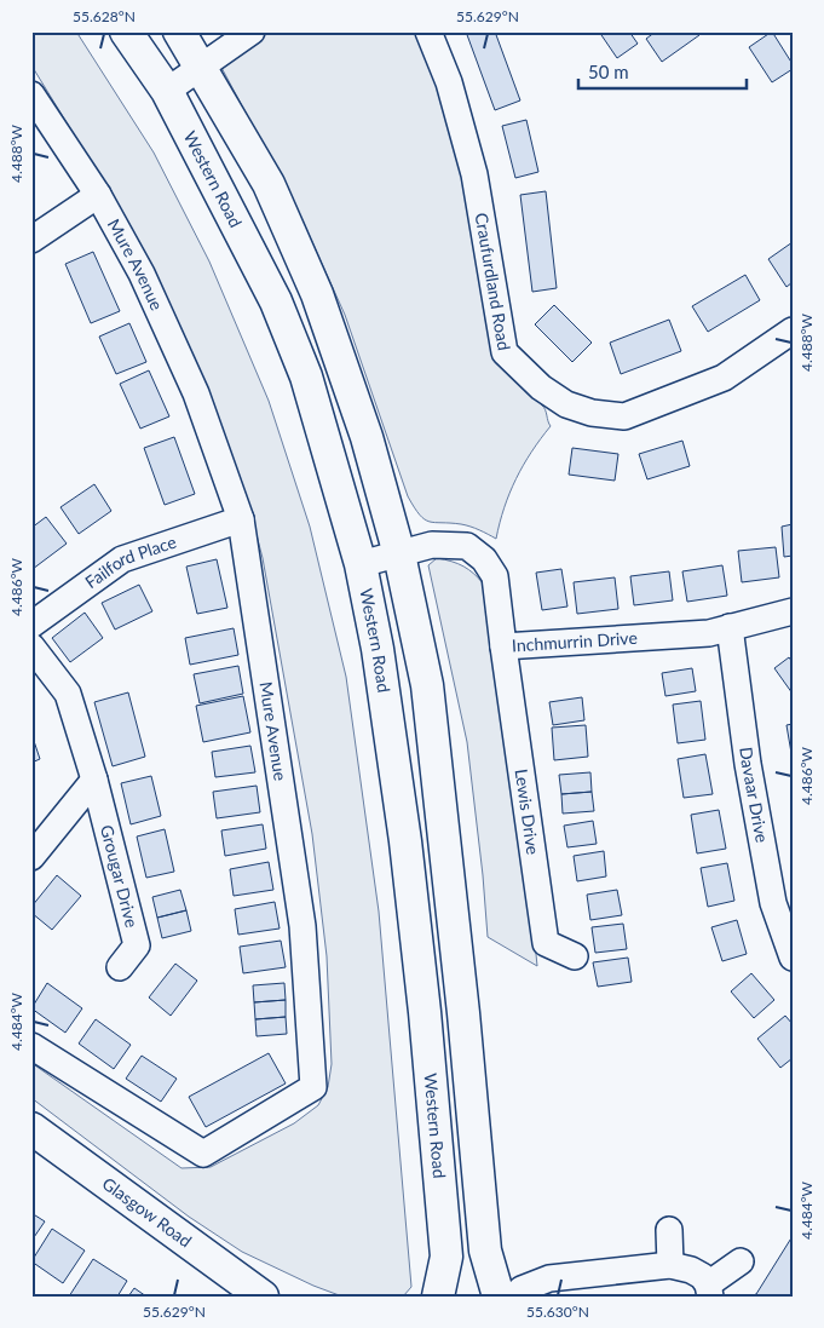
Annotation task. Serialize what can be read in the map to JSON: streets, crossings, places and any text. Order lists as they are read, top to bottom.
{
  "streets": {
    "main road": ["Western Road", "Glasgow Road"],
    "street": [
      "Mure Avenue",
      "Craufurdland Road",
      "Failford Place",
      "Inchmurrin Drive",
      "Davaar Drive",
      "Lewis Drive",
      "Grougar Drive"
    ]
  },
  "crossings": [
    ["Western Road", "Inchmurrin Drive"],
    ["Mure Avenue", "Failford Place"],
    ["Inchmurrin Drive", "Davaar Drive"],
    ["Inchmurrin Drive", "Lewis Drive"]
  ],
  "scale_bar": "50 m",
  "coordinates": [
    "55.628°N",
    "55.629°N",
    "4.488°W",
    "4.486°W",
    "4.484°W",
    "55.630°N"
  ]
}
